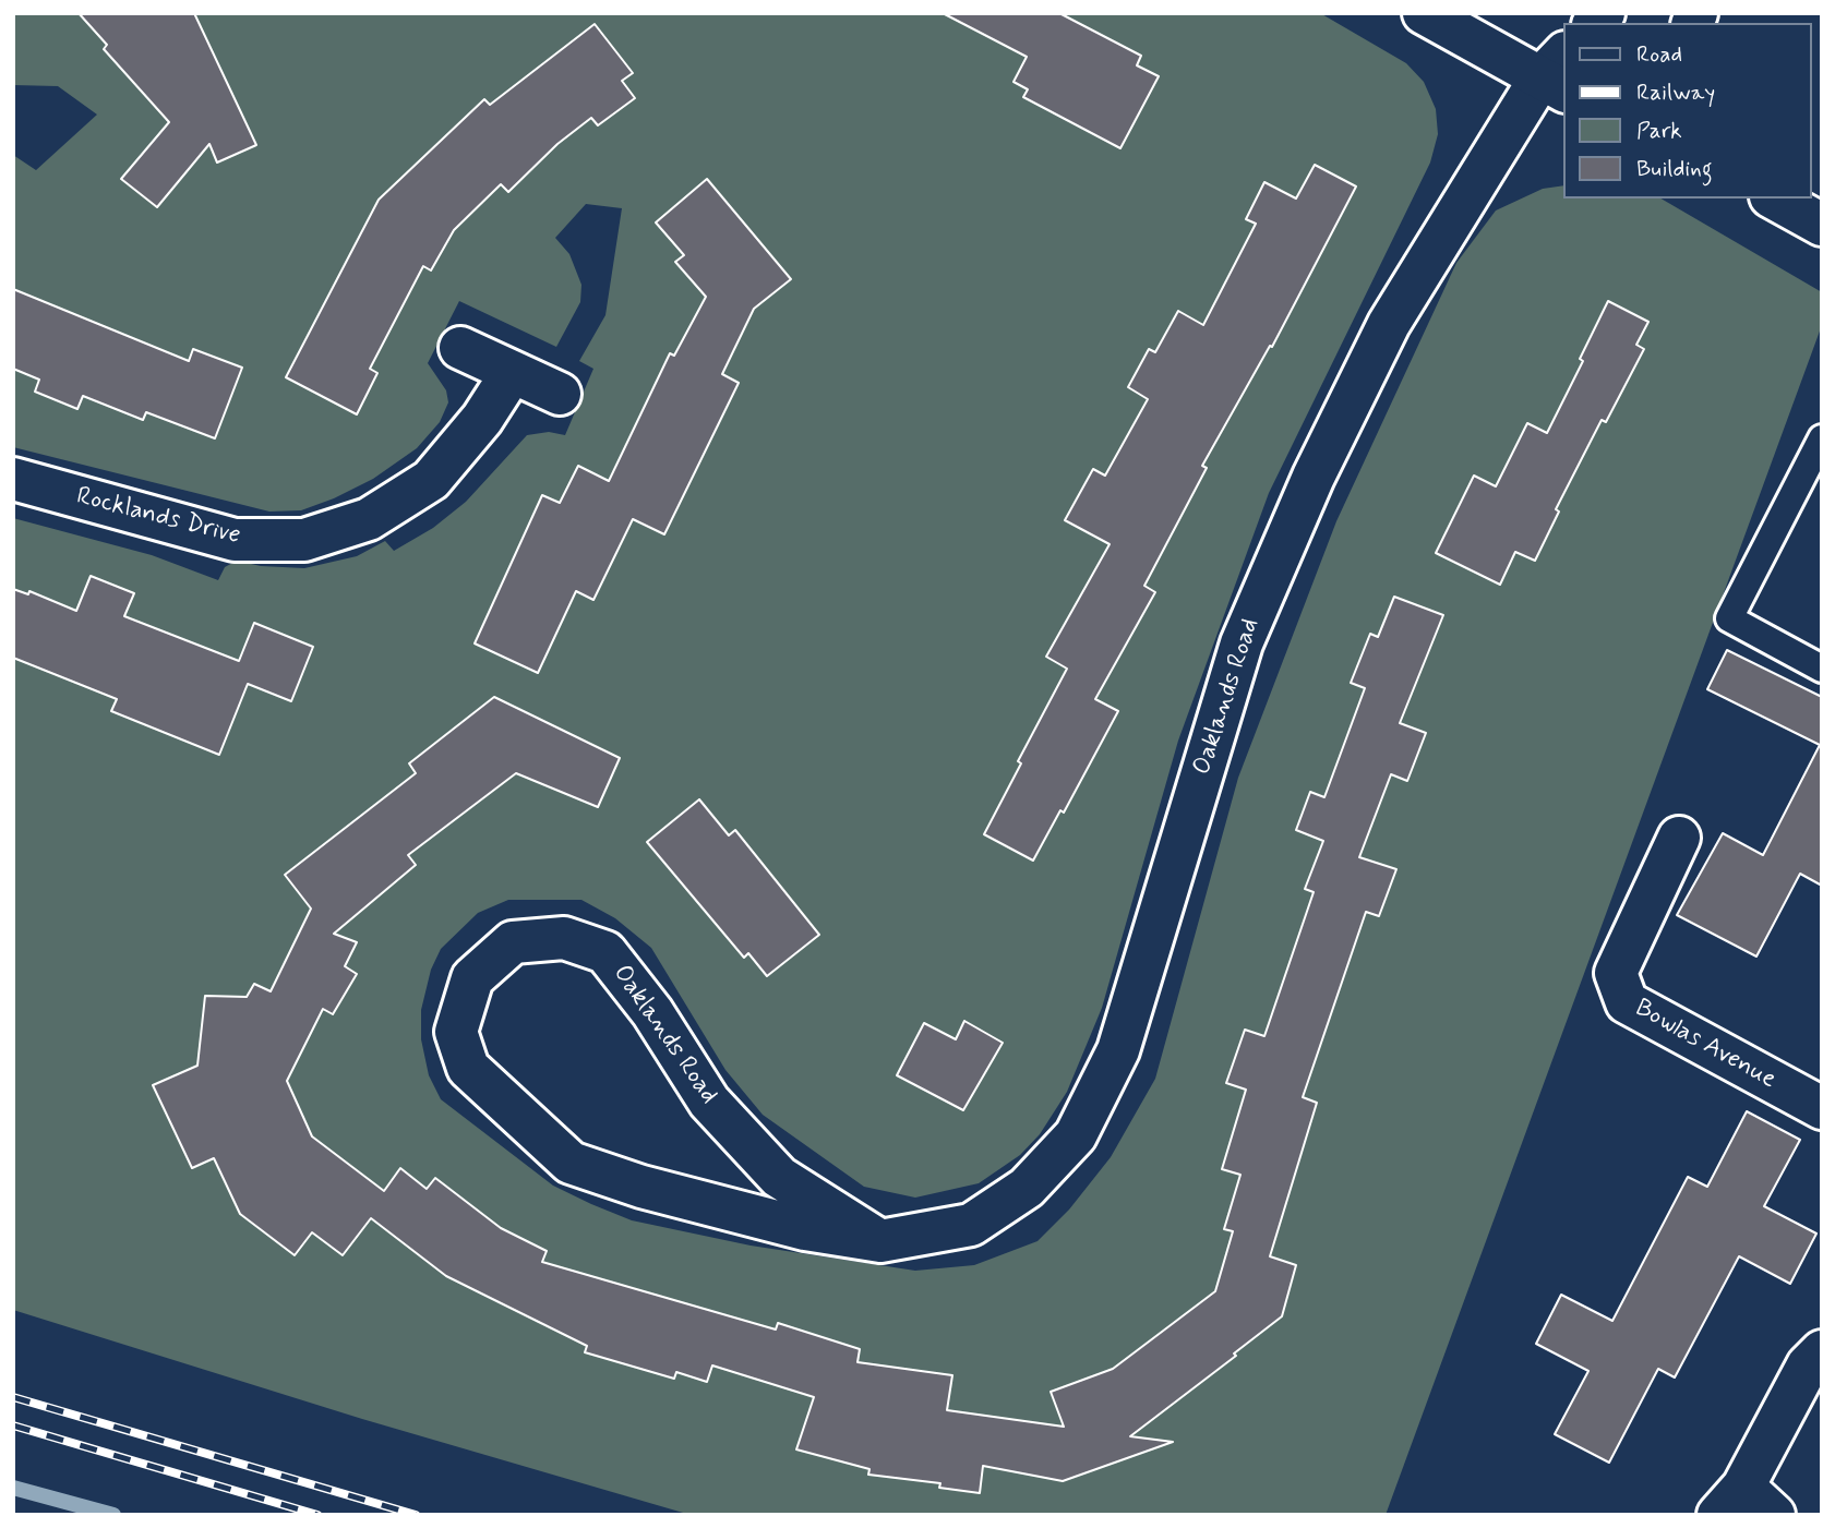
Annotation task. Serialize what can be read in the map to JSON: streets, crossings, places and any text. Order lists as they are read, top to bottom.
{
  "streets": {
    "street": ["Rocklands Drive", "Oaklands Road", "Bowlas Avenue"]
  },
  "legend": [
    "Road",
    "Railway",
    "Park",
    "Building"
  ]
}
